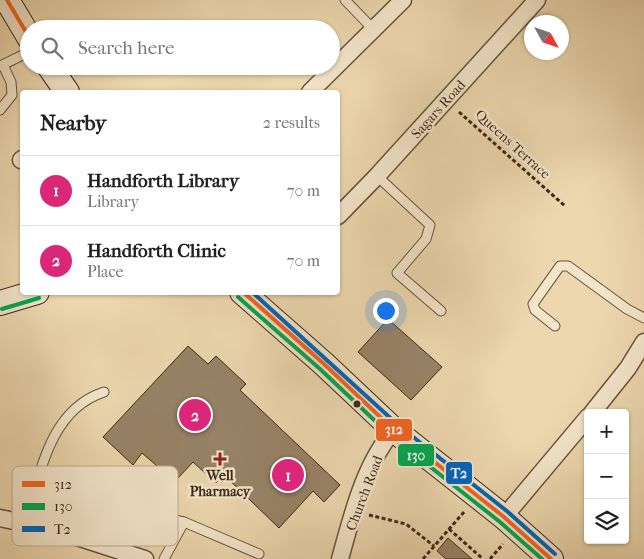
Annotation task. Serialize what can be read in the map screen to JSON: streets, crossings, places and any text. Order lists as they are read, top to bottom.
{
  "streets": {
    "street": ["Sagars Road", "Church Road"],
    "path": ["Queens Terrace"]
  },
  "crossings": [
    ["Sagars Road", "Queens Terrace"]
  ],
  "places": {
    "health": ["Well Pharmacy"]
  },
  "lines": ["transit line 312", "transit line T2", "transit line 130"],
  "legend": ["312", "130", "T2"],
  "north": "bottom right",
  "page": {
    "search": "Search here",
    "heading": ["Nearby", "2 results"],
    "list": [
      {
        "mark": "1",
        "name": "Handforth Library",
        "note": "Library",
        "value": "70 m"
      },
      {
        "mark": "2",
        "name": "Handforth Clinic",
        "note": "Place",
        "value": "70 m"
      }
    ],
    "pins": ["2", "1"],
    "map_buttons": ["+", "−"]
  }
}
